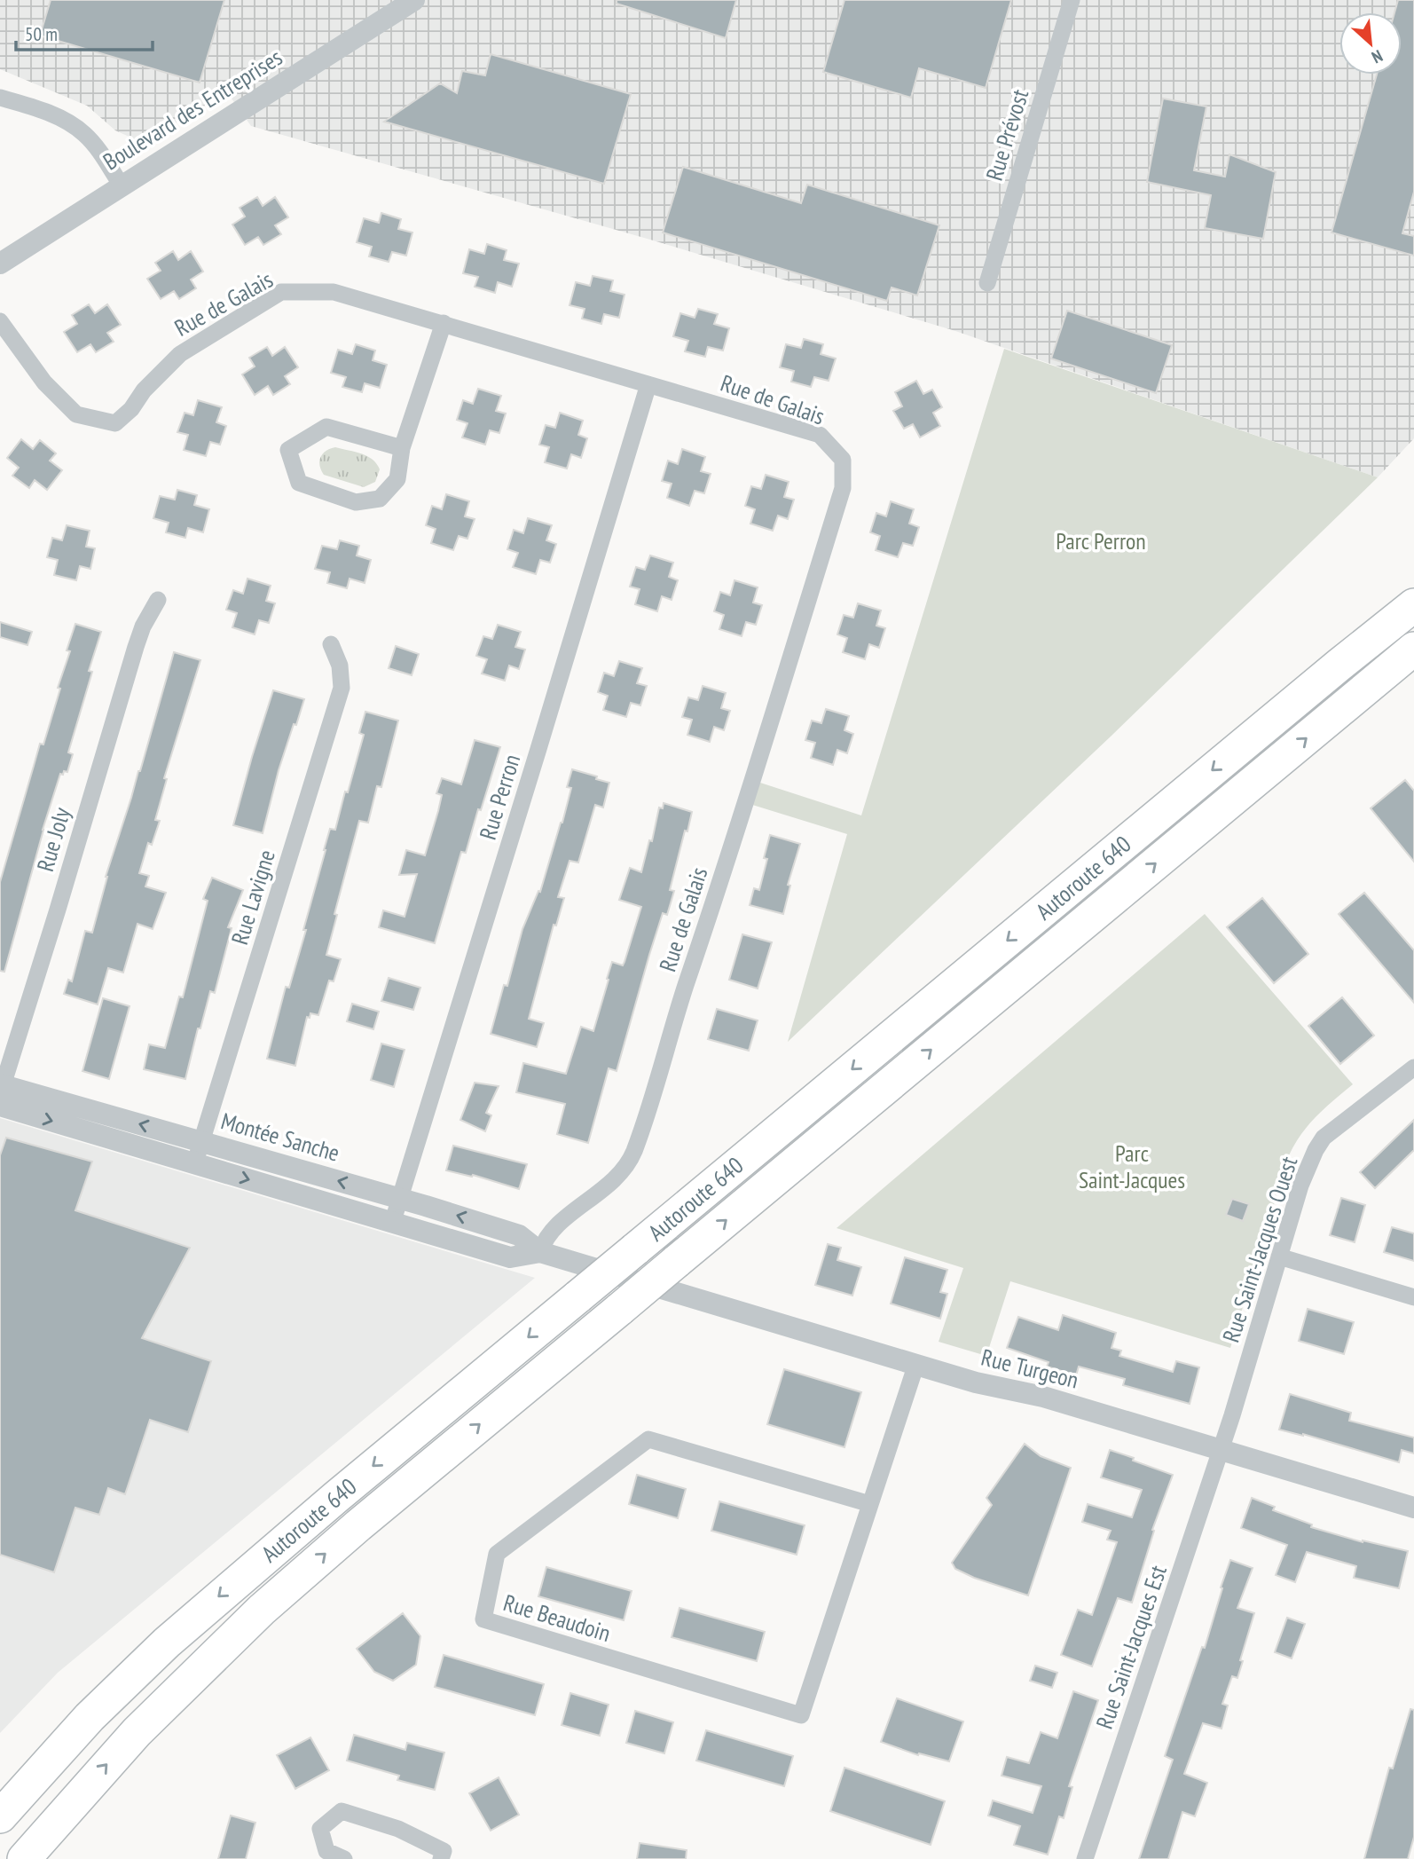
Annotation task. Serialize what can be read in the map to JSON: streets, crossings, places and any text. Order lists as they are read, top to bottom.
{
  "streets": {
    "highway": ["Autoroute 640"],
    "street": [
      "Boulevard des Entreprises",
      "Rue Prévost",
      "Rue de Galais",
      "Rue Perron",
      "Rue Joly",
      "Rue Lavigne",
      "Montée Sanche",
      "Rue Saint-Jacques Ouest",
      "Rue Turgeon",
      "Rue Beaudoin",
      "Rue Saint-Jacques Est"
    ]
  },
  "crossings": [
    ["Rue de Galais", "Rue Perron"],
    ["Rue de Galais", "Montée Sanche"],
    ["Rue Perron", "Montée Sanche"],
    ["Rue Joly", "Montée Sanche"],
    ["Autoroute 640", "Montée Sanche"],
    ["Autoroute 640", "Rue Turgeon"],
    ["Rue Lavigne", "Montée Sanche"],
    ["Montée Sanche", "Rue Turgeon"],
    ["Rue Saint-Jacques Ouest", "Rue Turgeon"],
    ["Rue Saint-Jacques Ouest", "Rue Saint-Jacques Est"],
    ["Rue Turgeon", "Rue Beaudoin"],
    ["Rue Turgeon", "Rue Saint-Jacques Est"]
  ],
  "parks": ["Parc Perron", "Parc Saint-Jacques"],
  "scale_bar": "50 m",
  "north": "bottom right"
}
